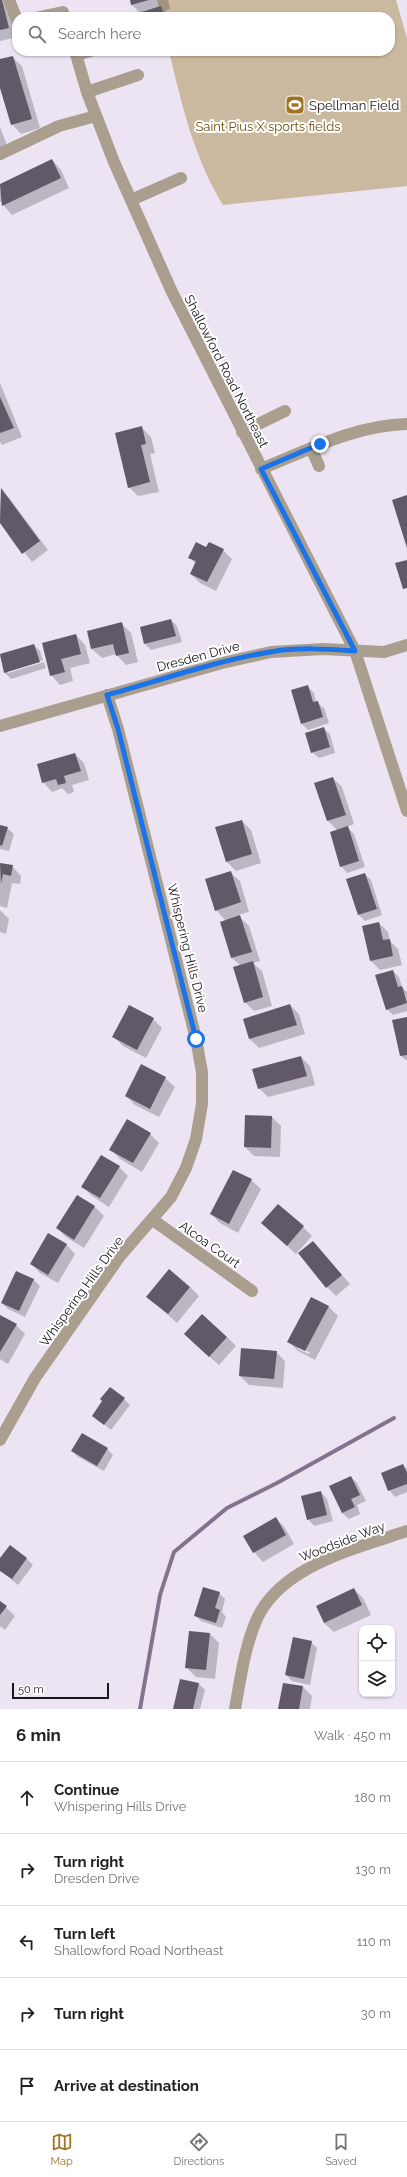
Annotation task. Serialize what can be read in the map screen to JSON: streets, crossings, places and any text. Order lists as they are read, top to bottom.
{
  "streets": {
    "street": [
      "Shallowford Road Northeast",
      "Dresden Drive",
      "Whispering Hills Drive",
      "Alcoa Court",
      "Woodside Way"
    ]
  },
  "crossings": [
    ["Shallowford Road Northeast", "Dresden Drive"],
    ["Dresden Drive", "Whispering Hills Drive"],
    ["Whispering Hills Drive", "Alcoa Court"]
  ],
  "parks": ["Saint Pius X sports fields"],
  "places": {
    "sports": ["Spellman Field"]
  },
  "scale_bar": "50 m",
  "page": {
    "search": "Search here",
    "scale": "50 m",
    "heading": ["6 min", "Walk · 450 m"],
    "list": [
      ["Continue", "Whispering Hills Drive", "180 m"],
      ["Turn right", "Dresden Drive", "130 m"],
      ["Turn left", "Shallowford Road Northeast", "110 m"],
      ["Turn right", "30 m"],
      "Arrive at destination"
    ],
    "nav": ["Map", "Directions", "Saved"]
  }
}
